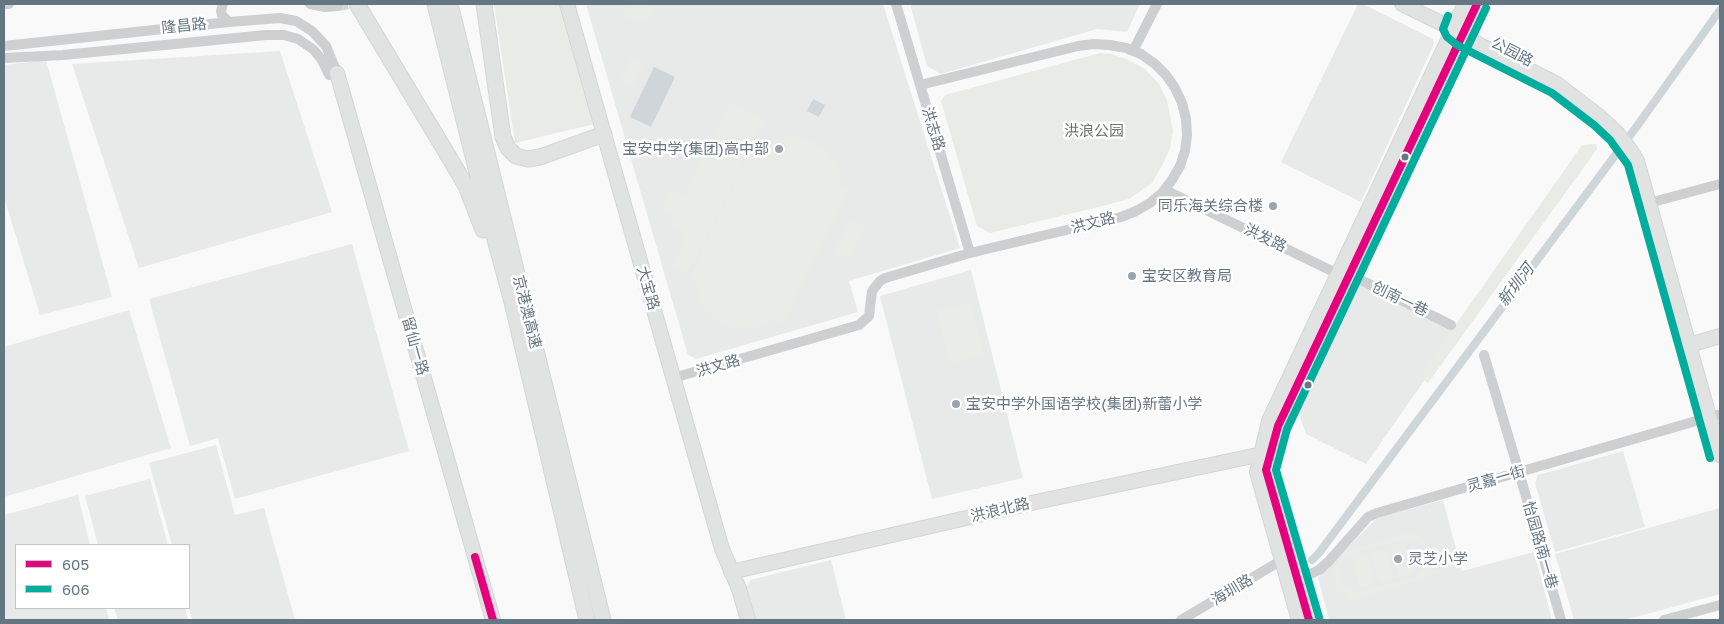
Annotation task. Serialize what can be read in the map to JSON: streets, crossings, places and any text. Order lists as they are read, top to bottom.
{
  "streets": {
    "highway": ["京港澳高速"],
    "main road": [
      "公园路",
      "大宝路",
      "留仙一路",
      "洪浪北路"
    ],
    "street": [
      "隆昌路",
      "洪志路",
      "洪文路",
      "洪发路",
      "创南一巷",
      "灵嘉一街",
      "怡园路南一巷",
      "海圳路"
    ]
  },
  "crossings": [
    ["隆昌路", "留仙一路"],
    ["公园路", "灵嘉一街"],
    ["洪志路", "洪文路"],
    ["洪文路", "洪发路"],
    ["洪文路", "大宝路"],
    ["洪发路", "创南一巷"],
    ["大宝路", "洪浪北路"],
    ["灵嘉一街", "怡园路南一巷"]
  ],
  "water": ["新圳河"],
  "parks": ["洪浪公园"],
  "places": [
    "宝安中学(集团)高中部",
    "同乐海关综合楼",
    "宝安区教育局",
    "宝安中学外国语学校(集团)新蕾小学",
    "灵芝小学"
  ],
  "lines": ["transit line 605", "transit line 606"],
  "legend": ["605", "606"]
}
